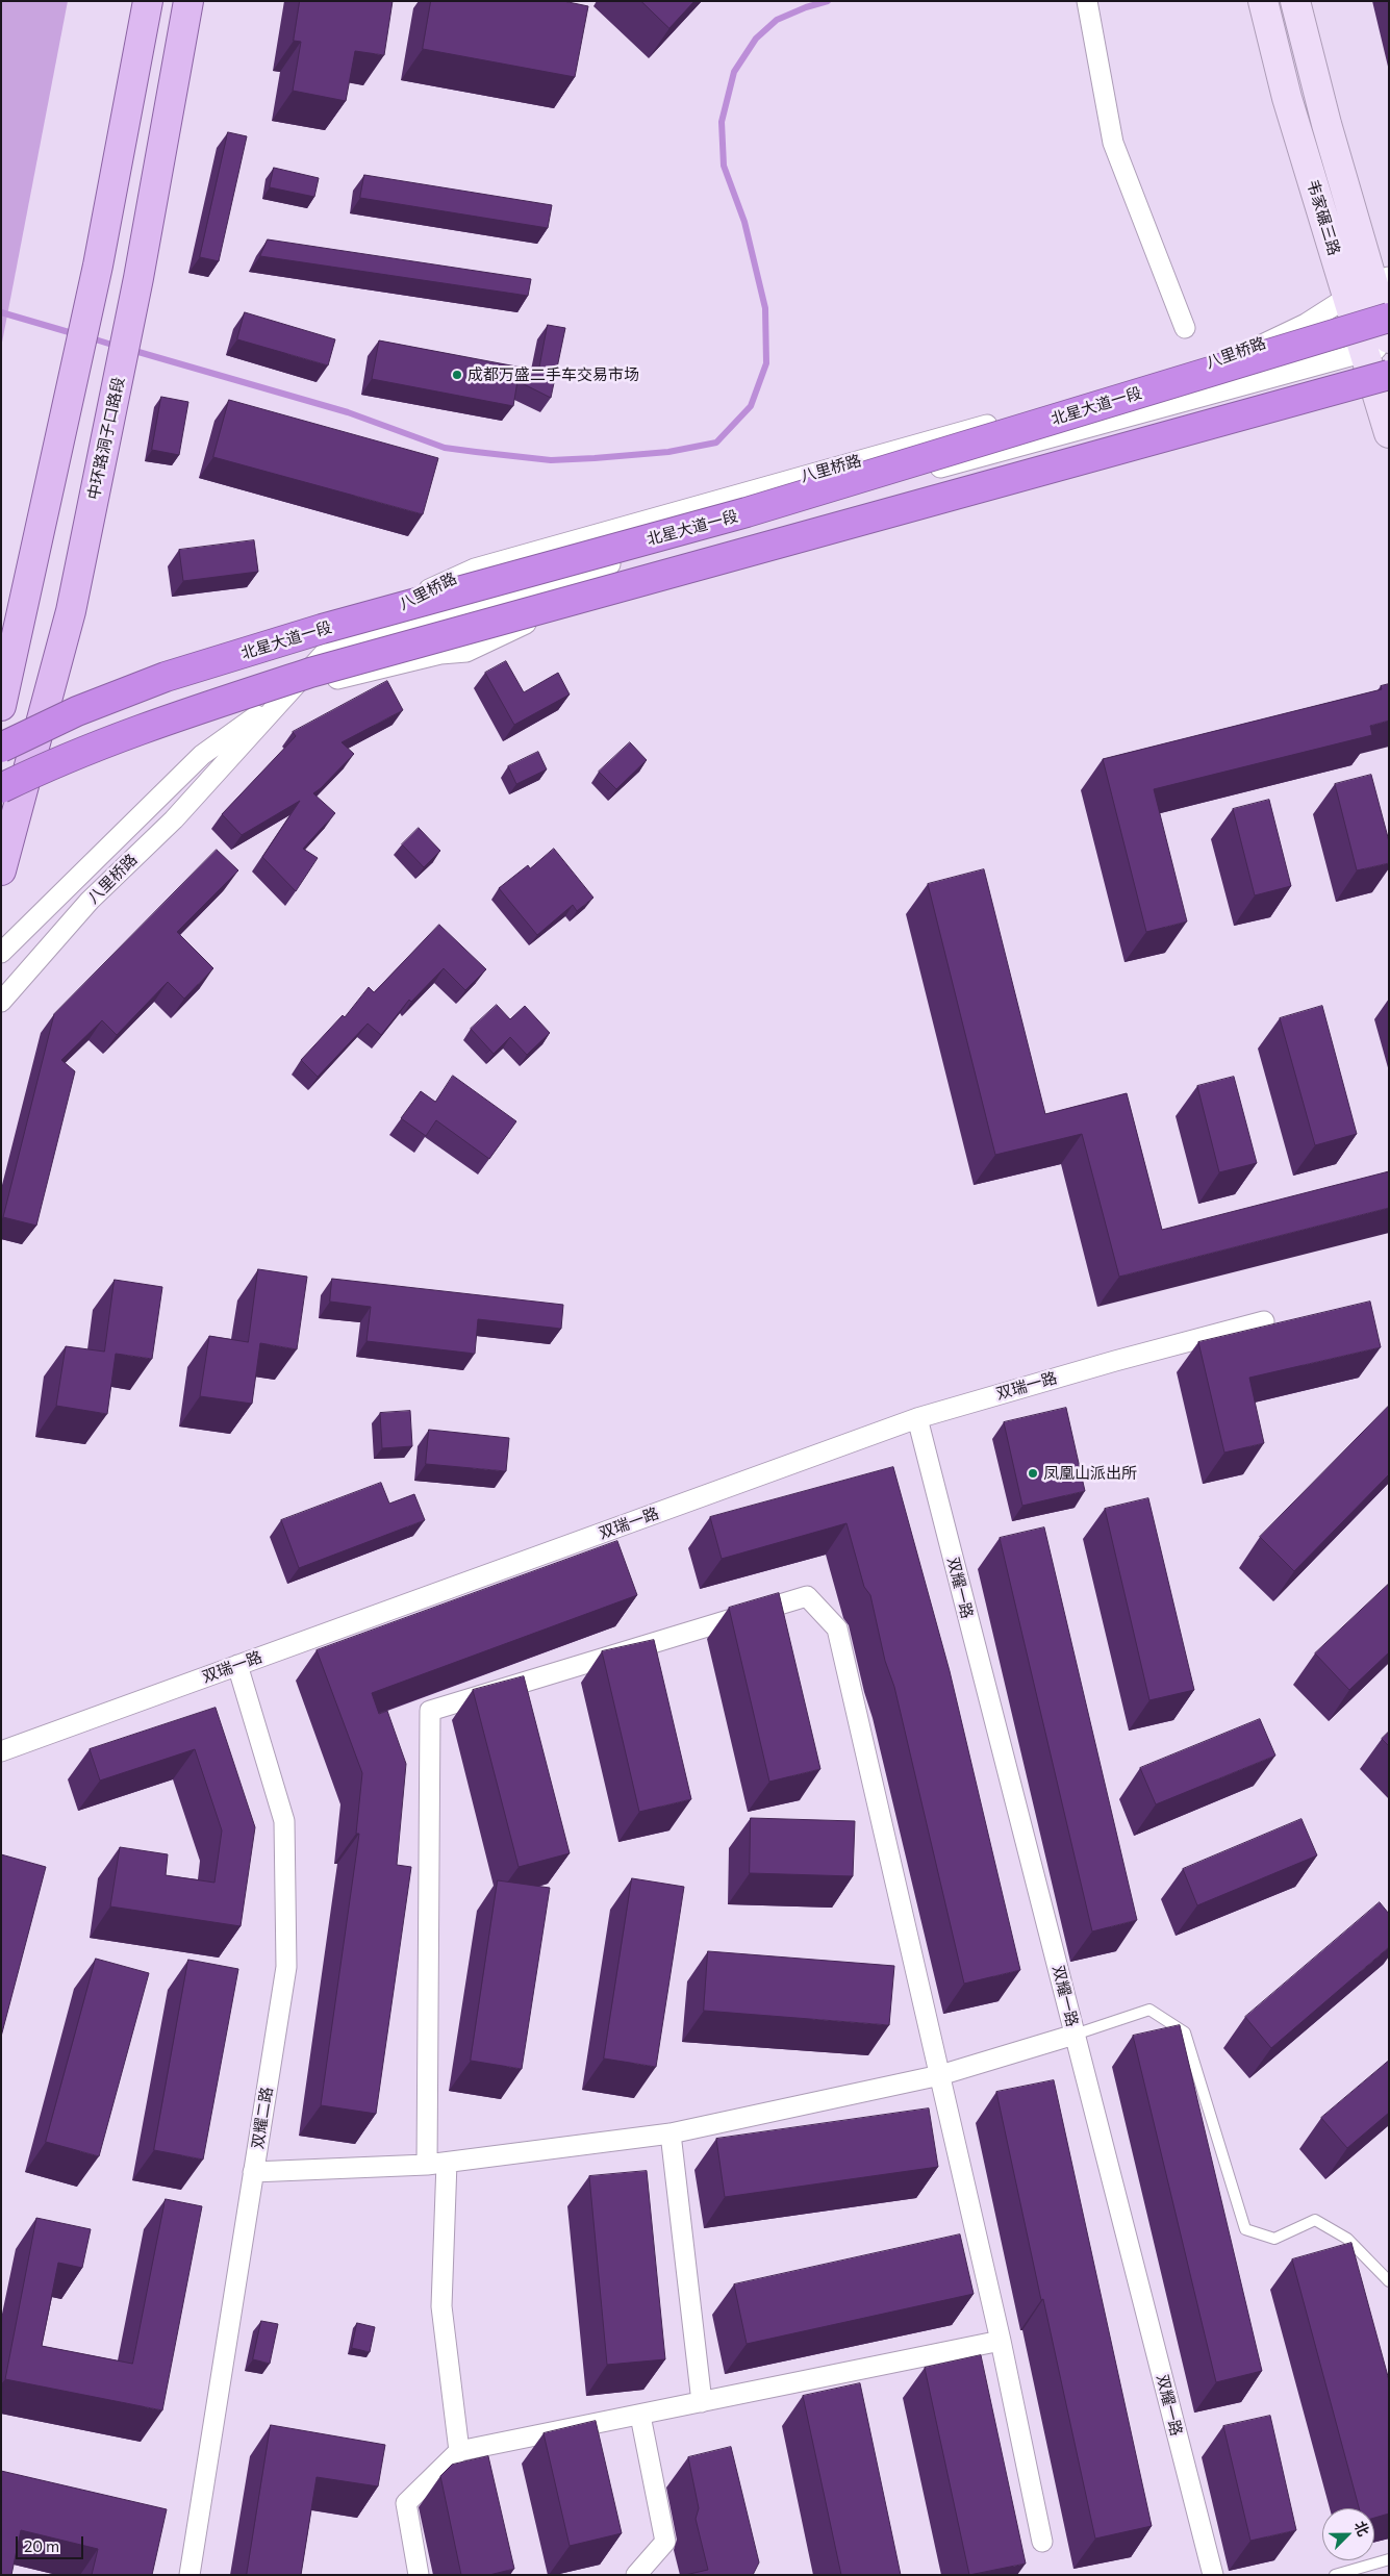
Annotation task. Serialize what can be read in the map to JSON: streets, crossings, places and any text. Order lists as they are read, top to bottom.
{
  "streets": {
    "highway": ["北星大道一段"],
    "main road": ["韦家碾三路", "中环路洞子口路段"],
    "street": [
      "八里桥路",
      "双瑞一路",
      "双耀一路",
      "双耀二路"
    ]
  },
  "crossings": [
    ["韦家碾三路", "八里桥路"],
    ["双瑞一路", "双耀一路"],
    ["双瑞一路", "双耀二路"]
  ],
  "places": ["成都万盛二手车交易市场", "凤凰山派出所"],
  "scale_bar": "20 m",
  "north": "top right"
}
